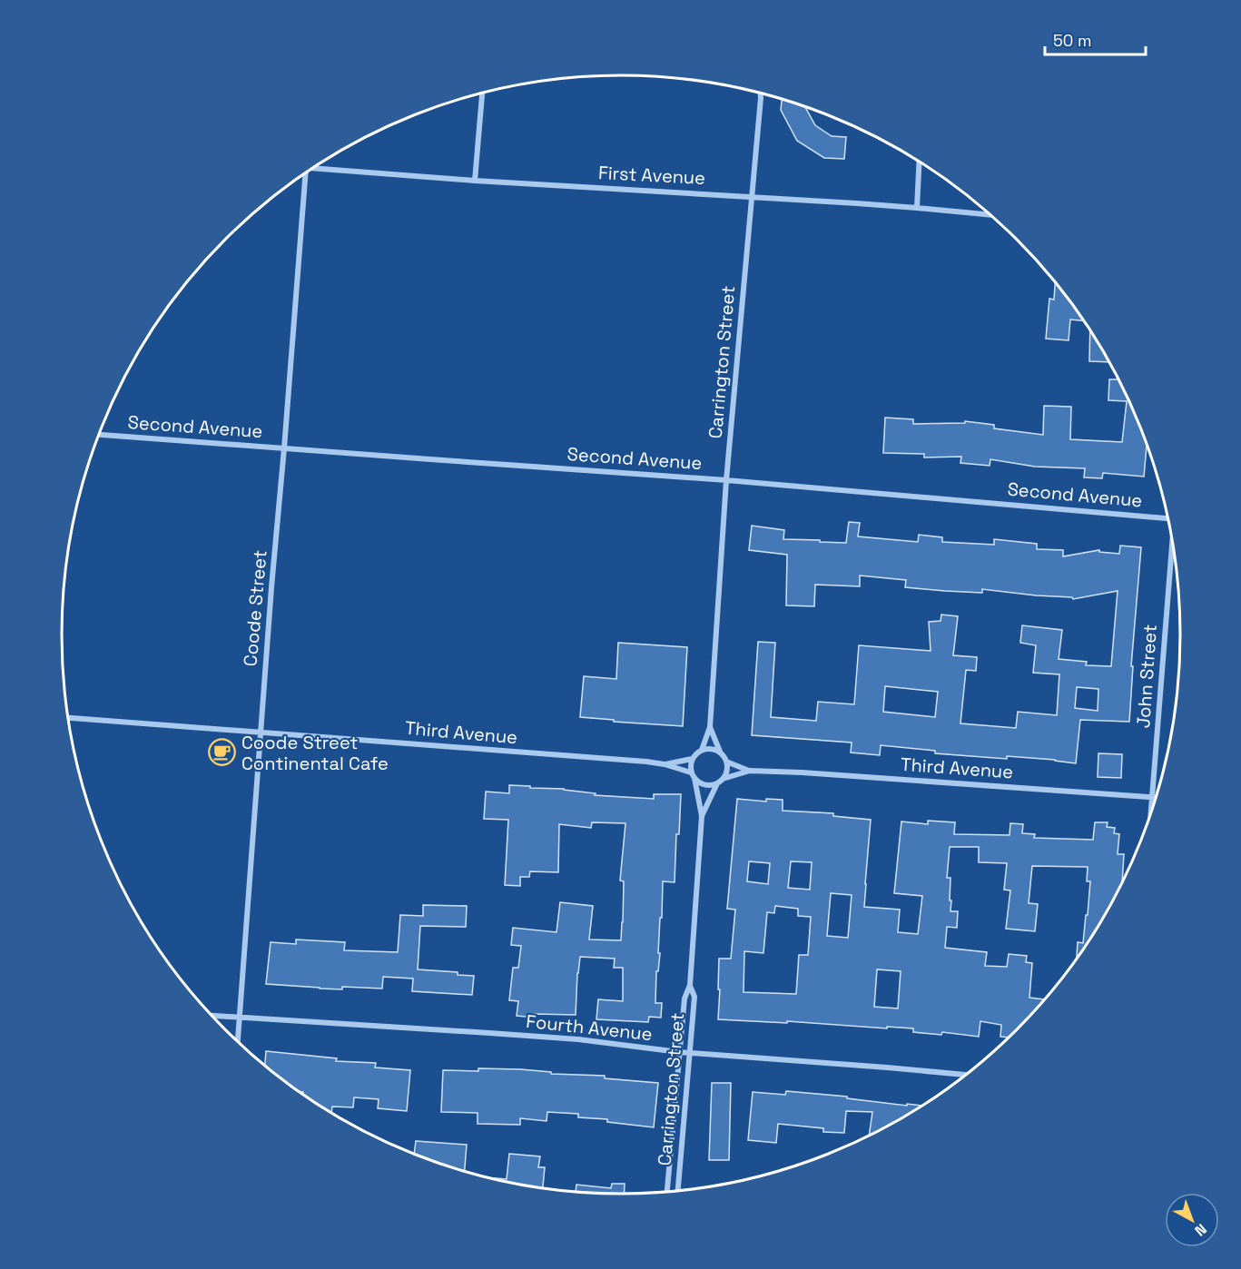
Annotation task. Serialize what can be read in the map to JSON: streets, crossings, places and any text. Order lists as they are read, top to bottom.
{
  "streets": {
    "street": [
      "First Avenue",
      "Carrington Street",
      "Second Avenue",
      "Coode Street",
      "John Street",
      "Third Avenue",
      "Fourth Avenue"
    ]
  },
  "crossings": [
    ["First Avenue", "Carrington Street"],
    ["Carrington Street", "Second Avenue"],
    ["Carrington Street", "Third Avenue"],
    ["Carrington Street", "Fourth Avenue"],
    ["Second Avenue", "Coode Street"],
    ["Coode Street", "Third Avenue"],
    ["Coode Street", "Fourth Avenue"],
    ["John Street", "Third Avenue"]
  ],
  "places": {
    "cafe": ["Coode Street Continental Cafe"]
  },
  "scale_bar": "50 m",
  "north": "bottom right"
}
